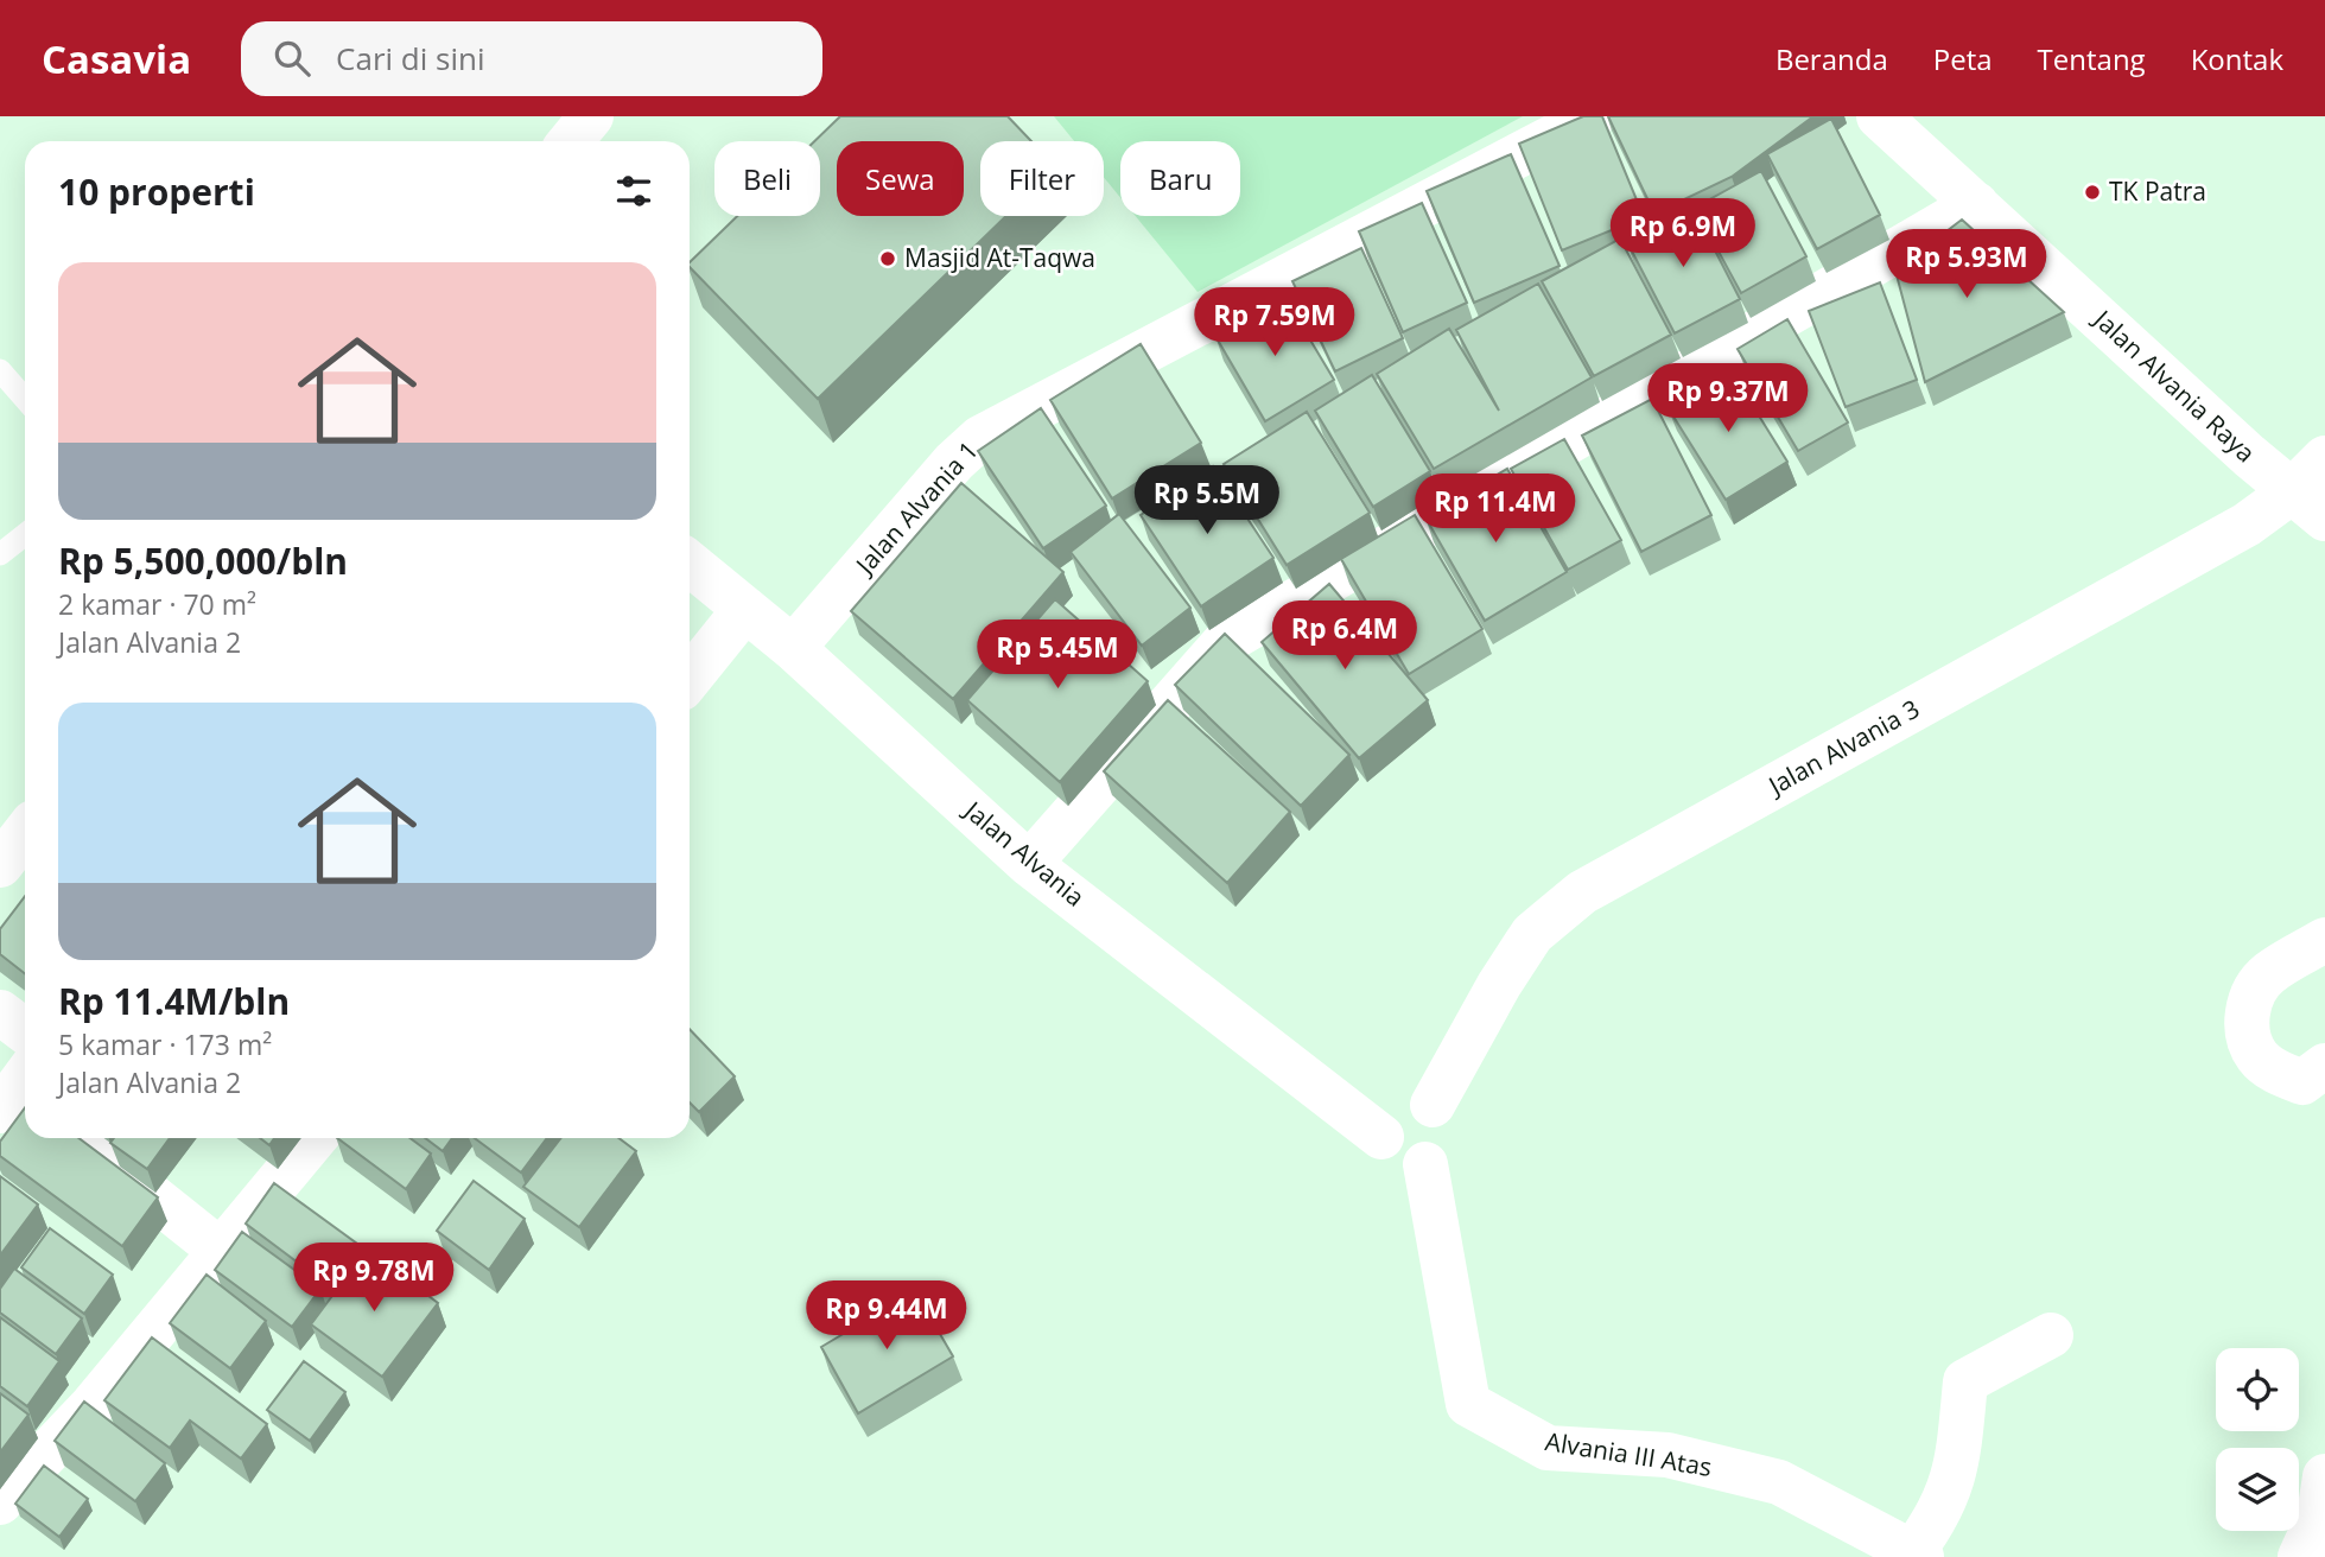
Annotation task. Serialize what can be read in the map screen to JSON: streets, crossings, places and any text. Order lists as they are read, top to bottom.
{
  "streets": {
    "street": [
      "Jalan Alvania Raya",
      "Jalan Alvania 1",
      "Jalan Alvania 3",
      "Jalan Alvania",
      "Alvania III Atas"
    ]
  },
  "crossings": [
    ["Jalan Alvania Raya", "Jalan Alvania 3"],
    ["Jalan Alvania 1", "Jalan Alvania"],
    ["Jalan Alvania 3", "Jalan Alvania"],
    ["Jalan Alvania 3", "Alvania III Atas"],
    ["Jalan Alvania", "Alvania III Atas"]
  ],
  "places": ["TK Patra", "Masjid At-Taqwa"],
  "page": {
    "header": "Casavia",
    "search": "Cari di sini",
    "nav": [
      "Beranda",
      "Peta",
      "Tentang",
      "Kontak"
    ],
    "chip": [
      "Beli",
      "Sewa",
      "Filter",
      "Baru"
    ],
    "heading": "10 properti",
    "price": [
      "Rp 6.9M",
      "Rp 5.93M",
      "Rp 7.59M",
      "Rp 9.37M",
      "Rp 5.5M",
      "Rp 11.4M",
      "Rp 6.4M",
      "Rp 5.45M",
      "Rp 9.78M",
      "Rp 9.44M"
    ],
    "list": [
      {
        "name": "Rp 5,500,000/bln",
        "note": "2 kamar · 70 m² · Jalan Alvania 2"
      },
      {
        "name": "Rp 11.4M/bln",
        "note": "5 kamar · 173 m² · Jalan Alvania 2"
      }
    ]
  }
}
